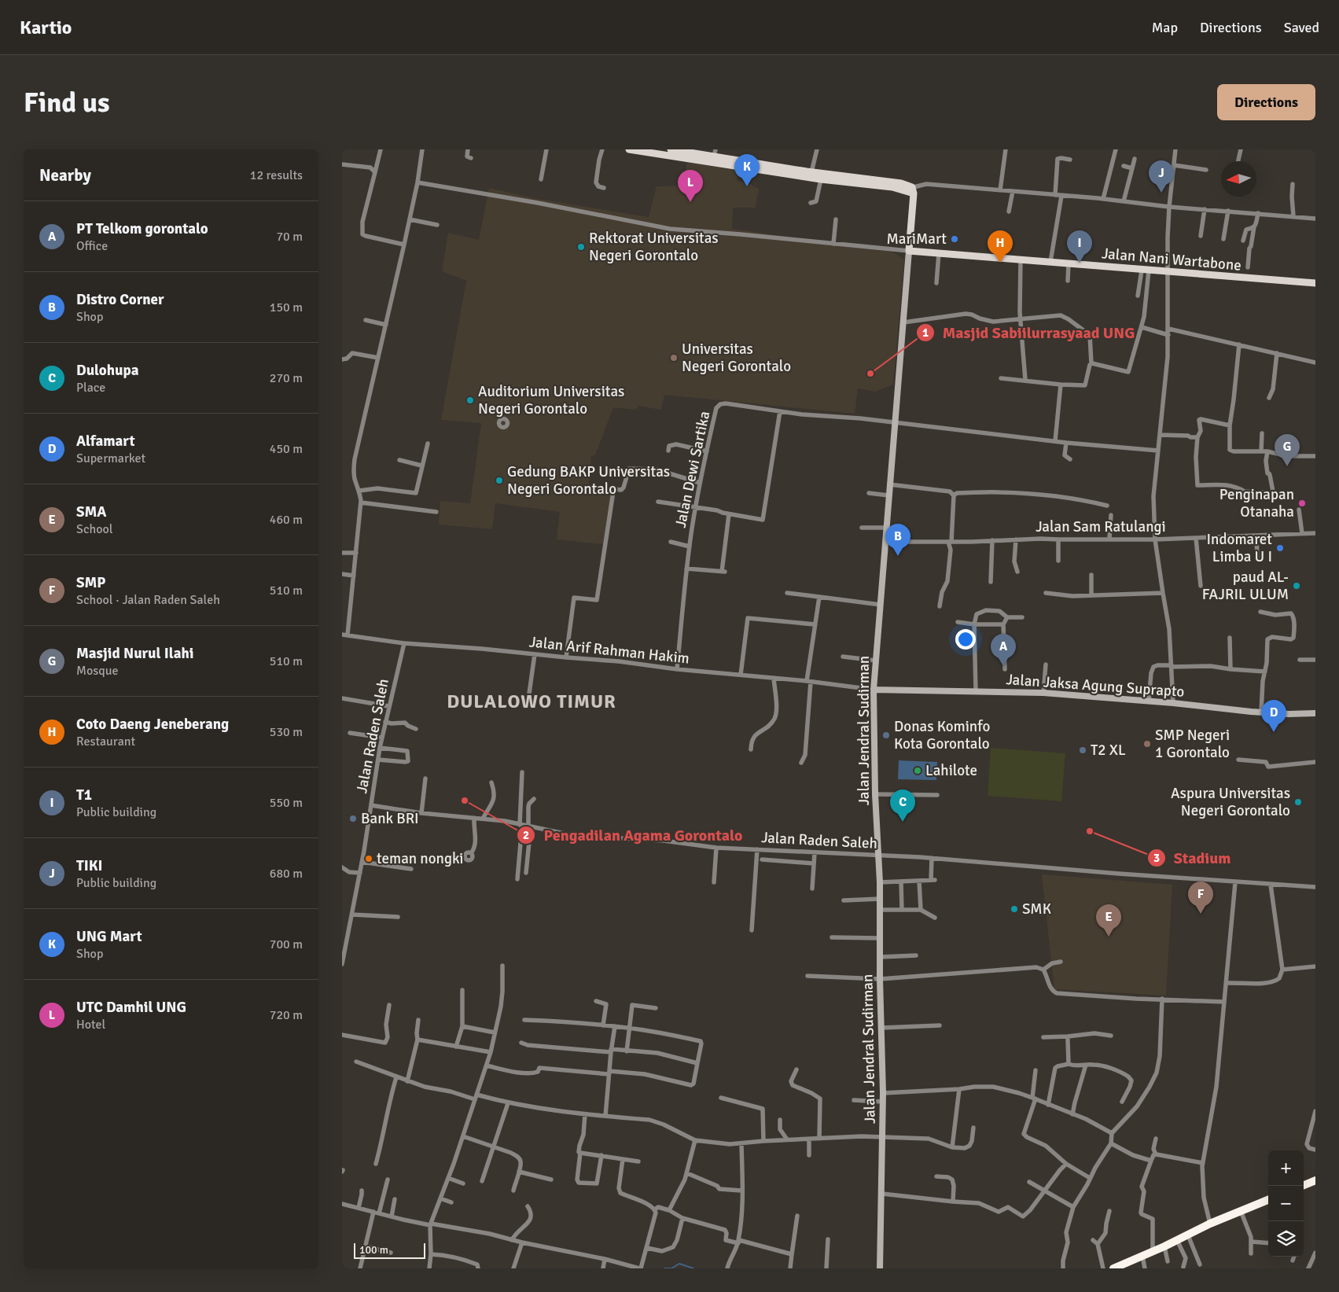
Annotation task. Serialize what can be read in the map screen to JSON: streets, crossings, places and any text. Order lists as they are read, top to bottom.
{
  "streets": {
    "main road": ["Jalan Nani Wartabone", "Jalan Jendral Sudirman"],
    "street": [
      "Jalan Dewi Sartika",
      "Jalan Sam Ratulangi",
      "Jalan Arif Rahman Hakim",
      "Jalan Jaksa Agung Suprapto",
      "Jalan Raden Saleh"
    ]
  },
  "crossings": [
    ["Jalan Nani Wartabone", "Jalan Jendral Sudirman"],
    ["Jalan Dewi Sartika", "Jalan Arif Rahman Hakim"],
    ["Jalan Dewi Sartika", "Jalan Jendral Sudirman"],
    ["Jalan Sam Ratulangi", "Jalan Jendral Sudirman"],
    ["Jalan Arif Rahman Hakim", "Jalan Jaksa Agung Suprapto"],
    ["Jalan Arif Rahman Hakim", "Jalan Jendral Sudirman"],
    ["Jalan Arif Rahman Hakim", "Jalan Raden Saleh"],
    ["Jalan Jaksa Agung Suprapto", "Jalan Jendral Sudirman"],
    ["Jalan Jendral Sudirman", "Jalan Raden Saleh"]
  ],
  "districts": ["DULALOWO TIMUR"],
  "places": [
    "MariMart",
    "Rektorat Universitas Negeri Gorontalo",
    "Universitas Negeri Gorontalo",
    "Masjid Sabiilurrasyaad UNG",
    "Auditorium Universitas Negeri Gorontalo",
    "Gedung BAKP Universitas Negeri Gorontalo",
    "Penginapan Otanaha",
    "Indomaret Limba U I",
    "paud AL- FAJRIL ULUM",
    "Donas Kominfo Kota Gorontalo",
    "SMP Negeri 1 Gorontalo",
    "T2 XL",
    "Lahilote",
    "Pengadilan Agama Gorontalo",
    "Aspura Universitas Negeri Gorontalo",
    "Bank BRI",
    "Stadium",
    "teman nongki",
    "SMK"
  ],
  "scale_bar": "100 m",
  "north": "left",
  "page": {
    "header": "Kartio",
    "nav": ["Map", "Directions", "Saved"],
    "buttons": "Directions",
    "title": "Find us",
    "heading": ["Nearby", "12 results"],
    "pins": [
      "K",
      "J",
      "L",
      "H",
      "I",
      "G",
      "B",
      "A",
      "D",
      "C",
      "F",
      "E"
    ],
    "list": [
      {
        "mark": "A",
        "name": "PT Telkom gorontalo",
        "note": "Office",
        "value": "70 m"
      },
      {
        "mark": "B",
        "name": "Distro Corner",
        "note": "Shop",
        "value": "150 m"
      },
      {
        "mark": "C",
        "name": "Dulohupa",
        "note": "Place",
        "value": "270 m"
      },
      {
        "mark": "D",
        "name": "Alfamart",
        "note": "Supermarket",
        "value": "450 m"
      },
      {
        "mark": "E",
        "name": "SMA",
        "note": "School",
        "value": "460 m"
      },
      {
        "mark": "F",
        "name": "SMP",
        "note": "School · Jalan Raden Saleh",
        "value": "510 m"
      },
      {
        "mark": "G",
        "name": "Masjid Nurul Ilahi",
        "note": "Mosque",
        "value": "510 m"
      },
      {
        "mark": "H",
        "name": "Coto Daeng Jeneberang",
        "note": "Restaurant",
        "value": "530 m"
      },
      {
        "mark": "I",
        "name": "T1",
        "note": "Public building",
        "value": "550 m"
      },
      {
        "mark": "J",
        "name": "TIKI",
        "note": "Public building",
        "value": "680 m"
      },
      {
        "mark": "K",
        "name": "UNG Mart",
        "note": "Shop",
        "value": "700 m"
      },
      {
        "mark": "L",
        "name": "UTC Damhil UNG",
        "note": "Hotel",
        "value": "720 m"
      }
    ],
    "map_buttons": ["+", "−"],
    "scale": "100 m"
  }
}
